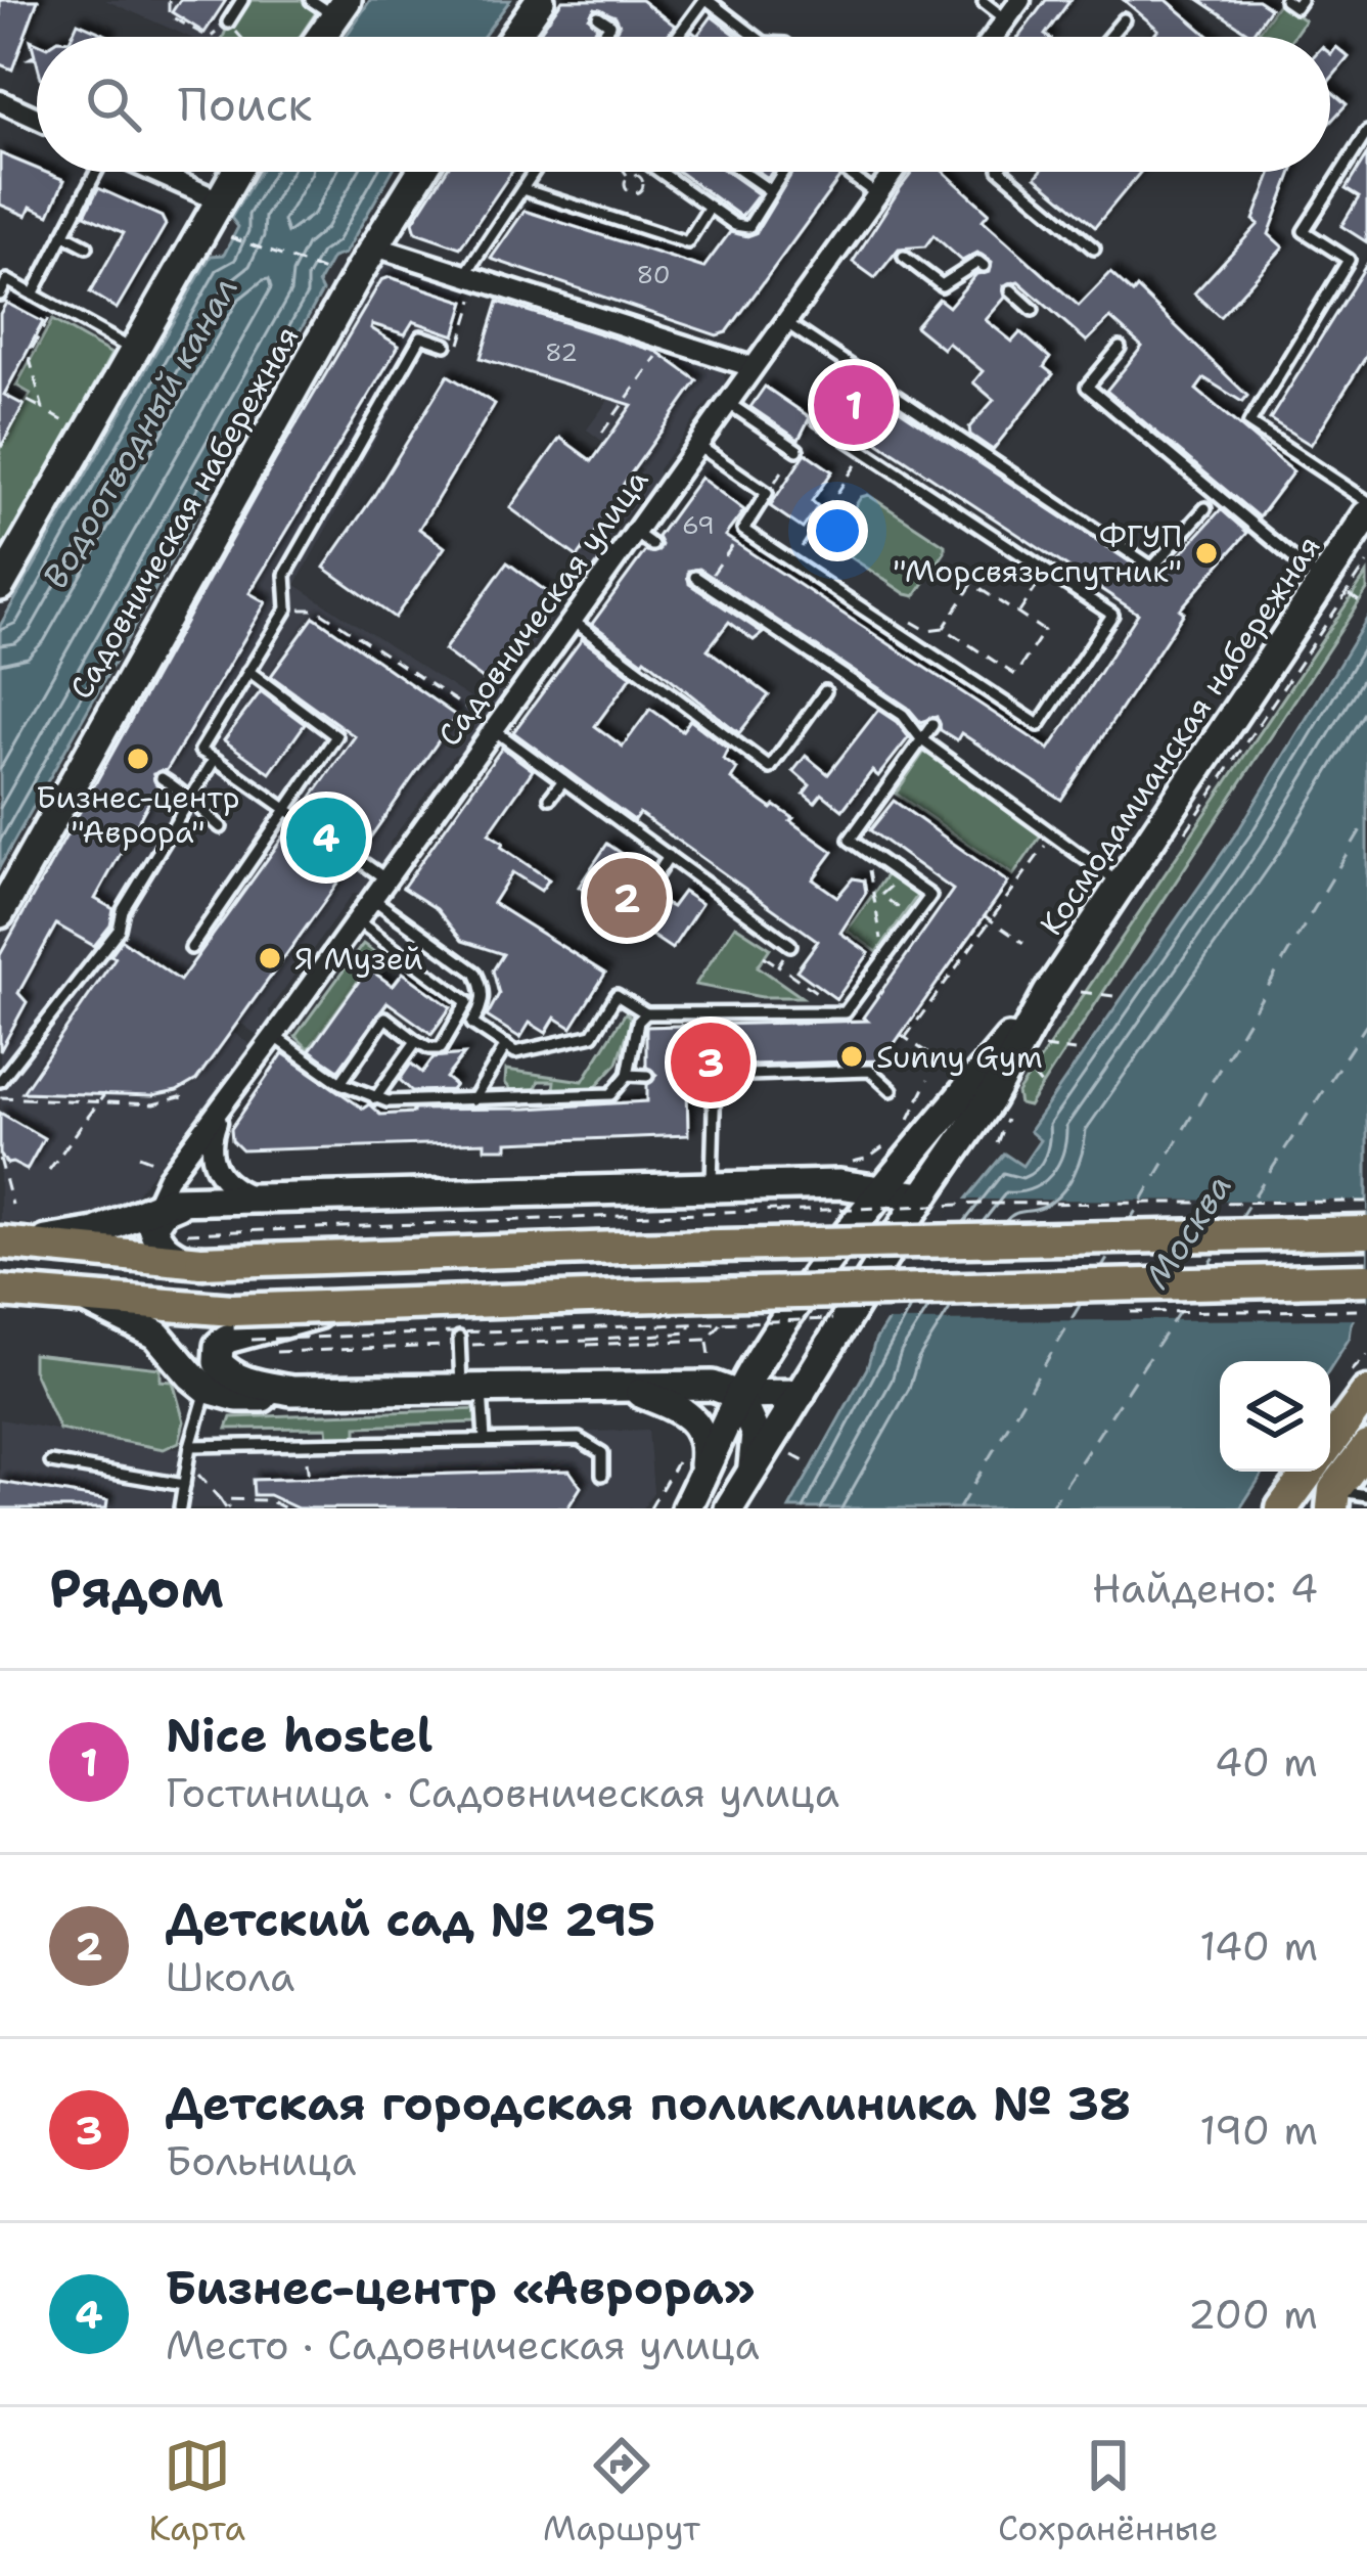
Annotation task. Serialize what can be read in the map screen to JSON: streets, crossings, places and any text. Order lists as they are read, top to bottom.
{
  "streets": {
    "main road": ["Садовническая набережная", "Космодамианская набережная"],
    "street": ["Садовническая улица"]
  },
  "water": ["Водоотводный канал", "Москва"],
  "places": [
    "ФГУП \"Морсвязьспутник\"",
    "Бизнес-центр \"Аврора\"",
    "Я Музей",
    "Sunny Gym"
  ],
  "house_numbers": ["80", "82", "69"],
  "page": {
    "search": "Поиск",
    "pins": [
      "1",
      "4",
      "2",
      "3"
    ],
    "heading": ["Рядом", "Найдено: 4"],
    "list": [
      {
        "mark": "1",
        "name": "Nice hostel",
        "note": "Гостиница · Садовническая улица",
        "value": "40 m"
      },
      {
        "mark": "2",
        "name": "Детский сад № 295",
        "note": "Школа",
        "value": "140 m"
      },
      {
        "mark": "3",
        "name": "Детская городская поликлиника № 38",
        "note": "Больница",
        "value": "190 m"
      },
      {
        "mark": "4",
        "name": "Бизнес-центр «Аврора»",
        "note": "Место · Садовническая улица",
        "value": "200 m"
      }
    ],
    "nav": ["Карта", "Маршрут", "Сохранённые"]
  }
}
